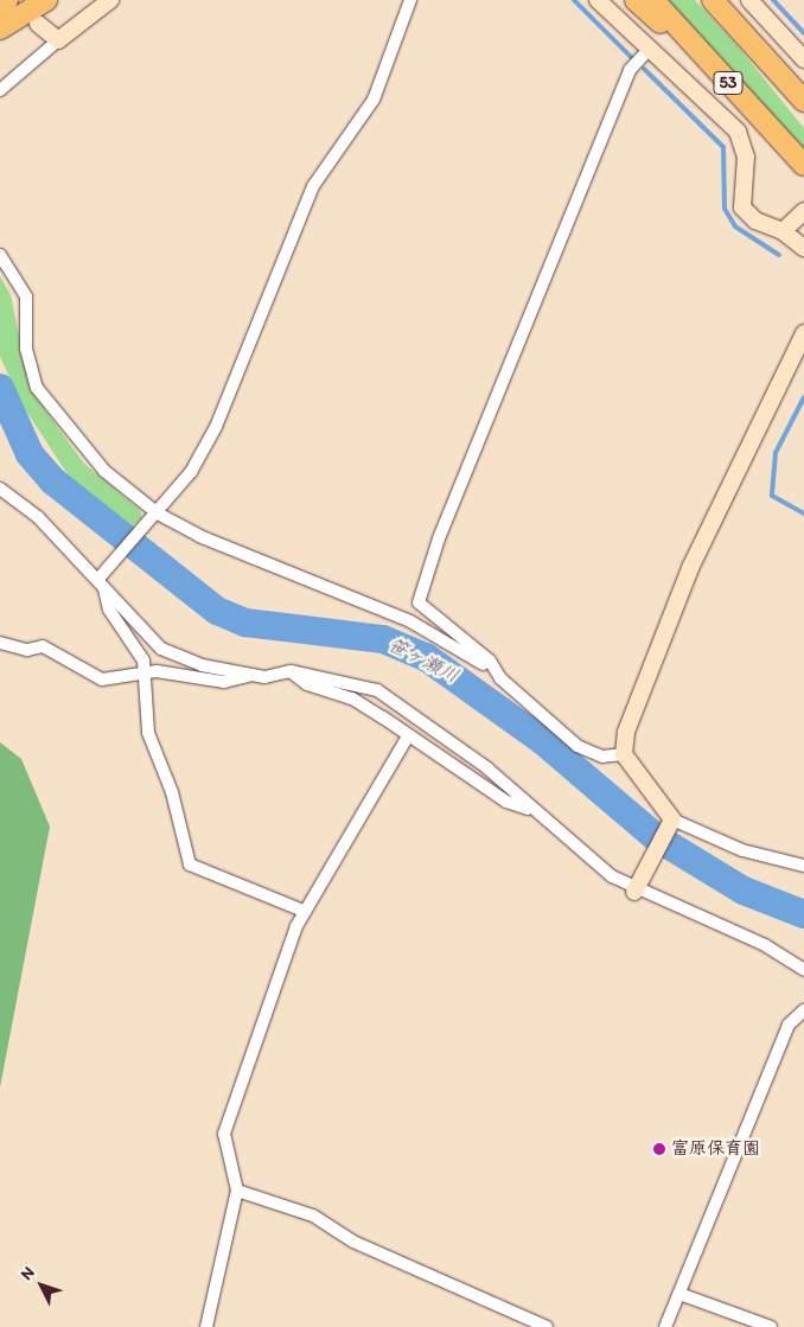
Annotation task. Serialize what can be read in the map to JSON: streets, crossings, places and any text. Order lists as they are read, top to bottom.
{
  "streets": {
    "highway": ["53"]
  },
  "water": ["笹ヶ瀬川"],
  "places": ["富原保育園"],
  "north": "top left"
}
